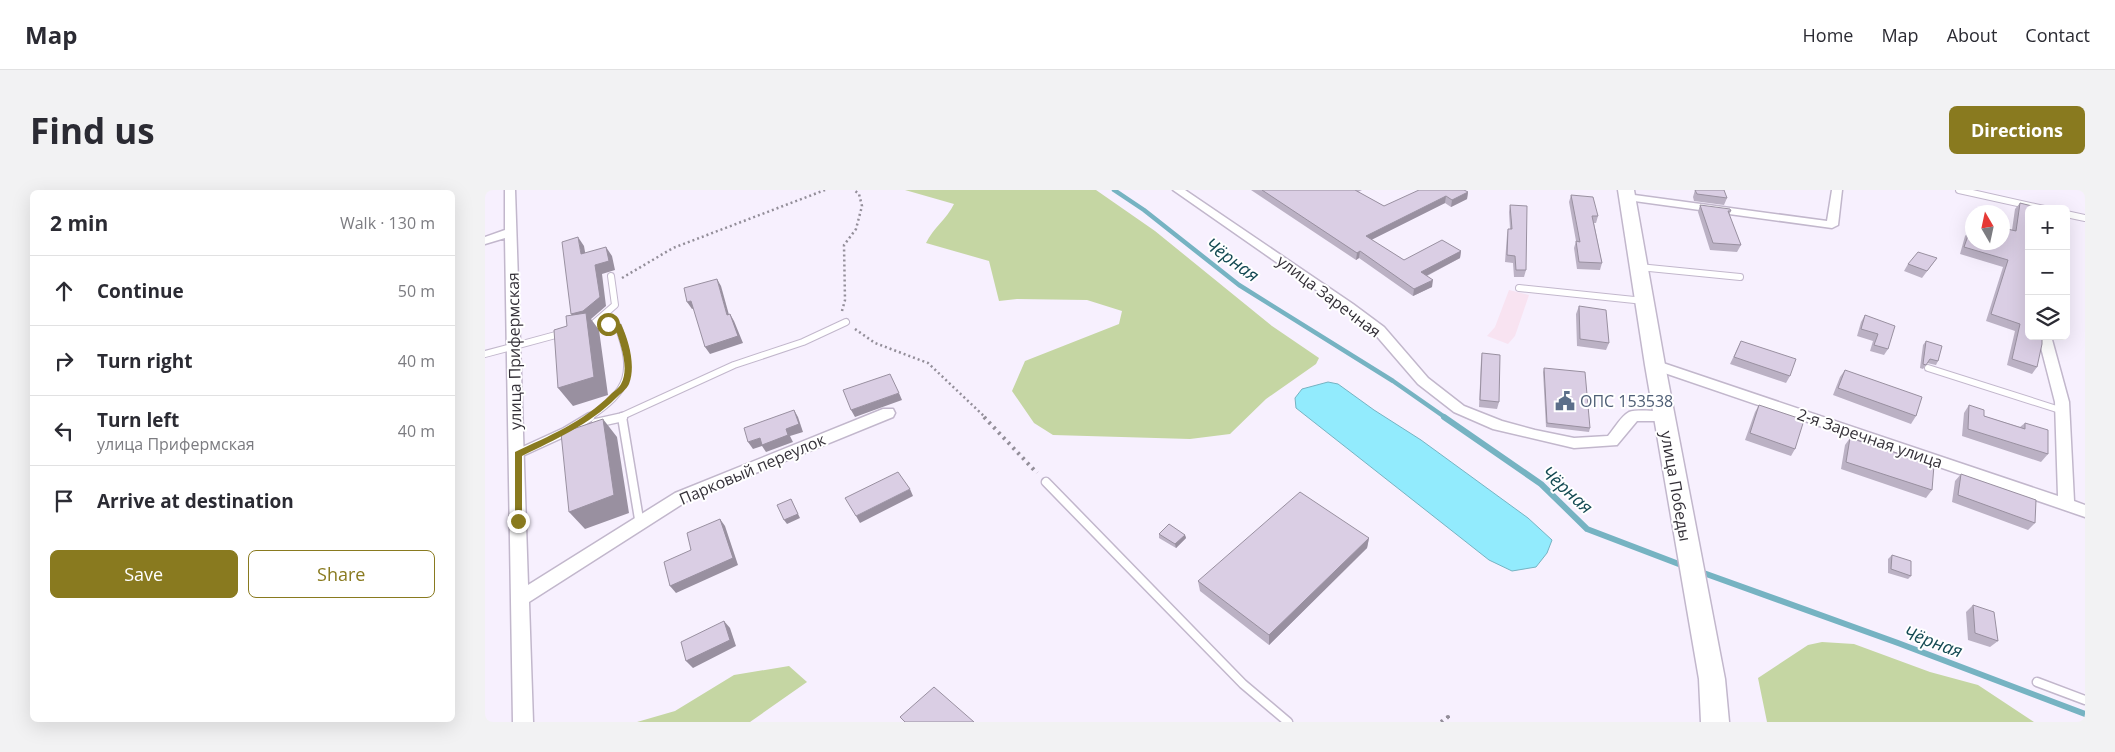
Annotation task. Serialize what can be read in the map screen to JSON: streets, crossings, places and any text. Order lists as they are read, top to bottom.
{
  "streets": {
    "street": [
      "улица Заречная",
      "улица Прифермская",
      "2-я Заречная улица",
      "Парковый переулок",
      "улица Победы"
    ]
  },
  "crossings": [
    ["улица Заречная", "улица Победы"],
    ["улица Прифермская", "Парковый переулок"],
    ["2-я Заречная улица", "улица Победы"]
  ],
  "water": ["Чёрная"],
  "places": {
    "public building": ["ОПС 153538"]
  },
  "north": "top",
  "page": {
    "header": "Map",
    "nav": [
      "Home",
      "Map",
      "About",
      "Contact"
    ],
    "buttons": [
      "Directions",
      ["Save", "Share"]
    ],
    "title": "Find us",
    "heading": ["2 min", "Walk · 130 m"],
    "map_buttons": ["+", "−"],
    "list": [
      ["Continue", "50 m"],
      ["Turn right", "40 m"],
      ["Turn left", "улица Прифермская", "40 m"],
      "Arrive at destination"
    ]
  }
}
